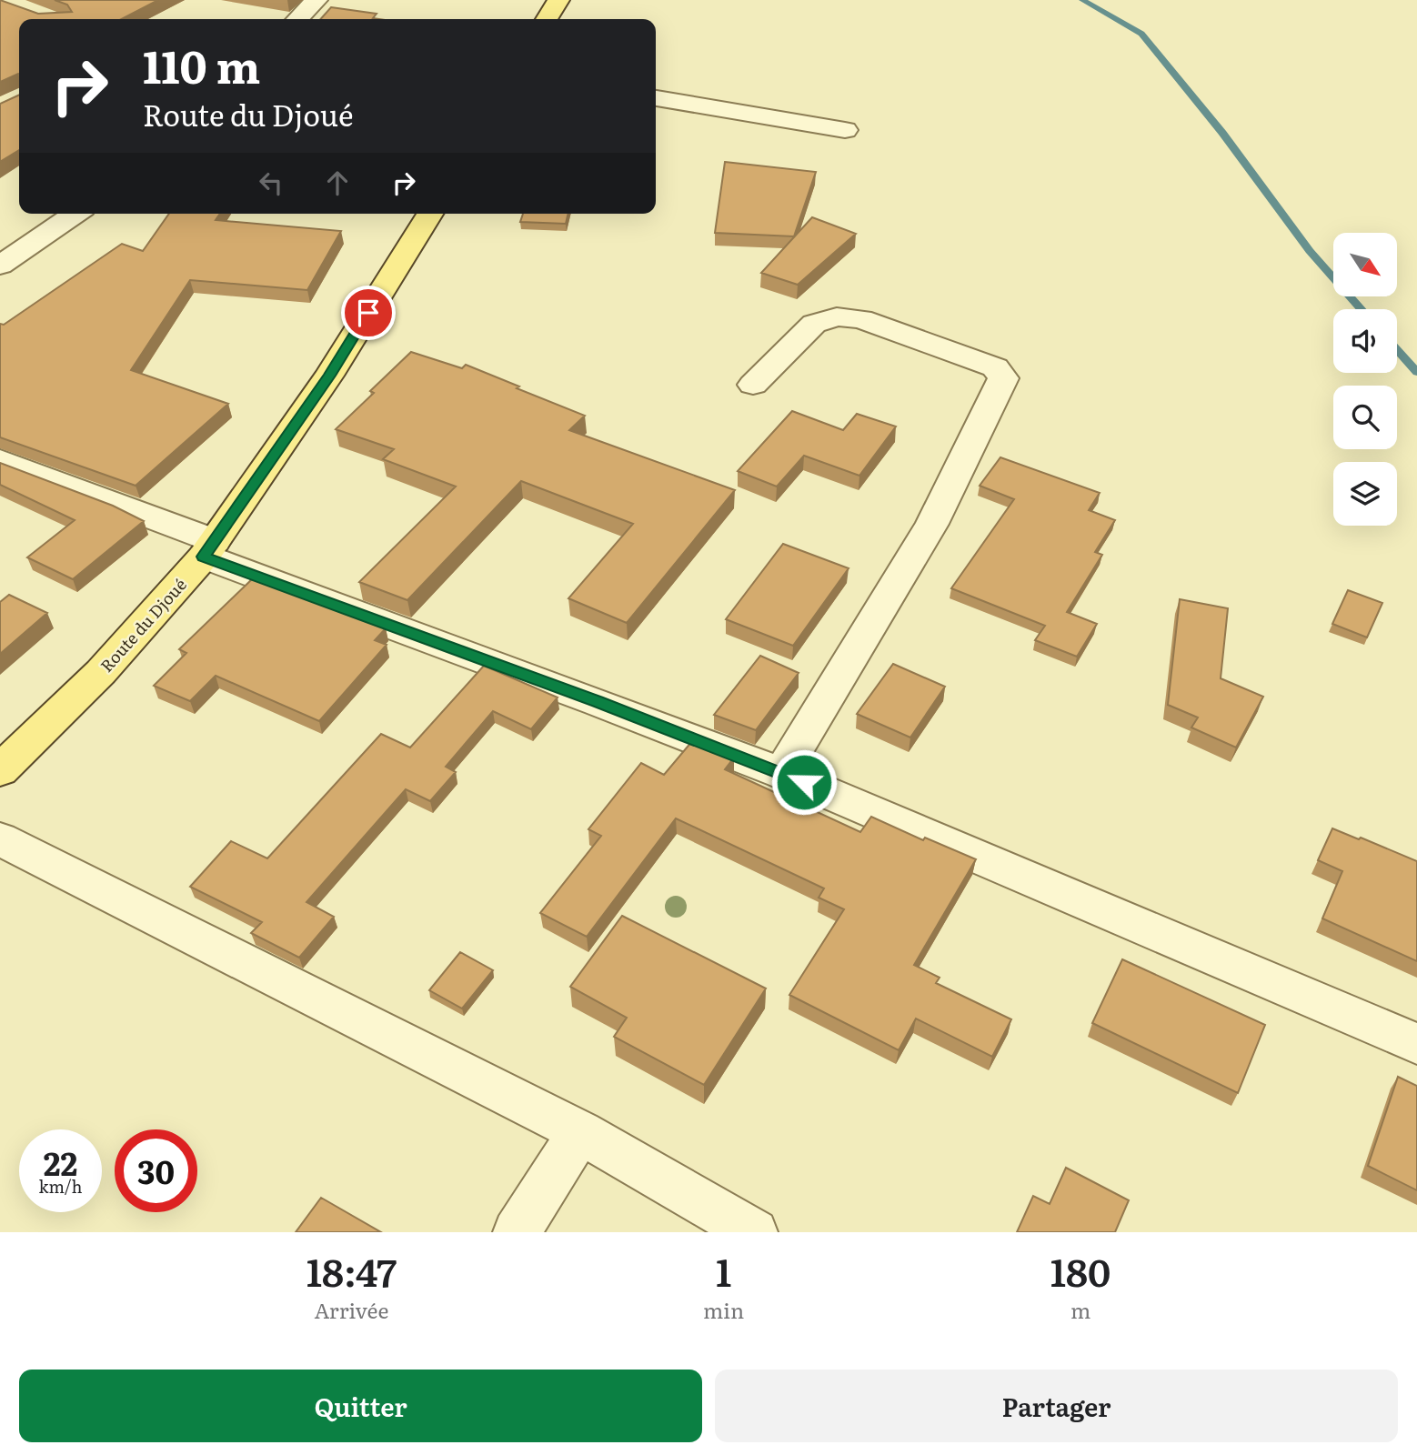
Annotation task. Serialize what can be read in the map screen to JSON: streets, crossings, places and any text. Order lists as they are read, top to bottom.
{
  "streets": {
    "main road": ["Route du Djoué"]
  },
  "north": "bottom right",
  "page": {
    "turn": ["110 m", "Route du Djoué"],
    "speed": "22 km/h",
    "limit": "30",
    "eta": [
      "18:47",
      "Arrivée",
      "1",
      "min",
      "180",
      "m"
    ],
    "buttons": ["Quitter", "Partager"]
  }
}
